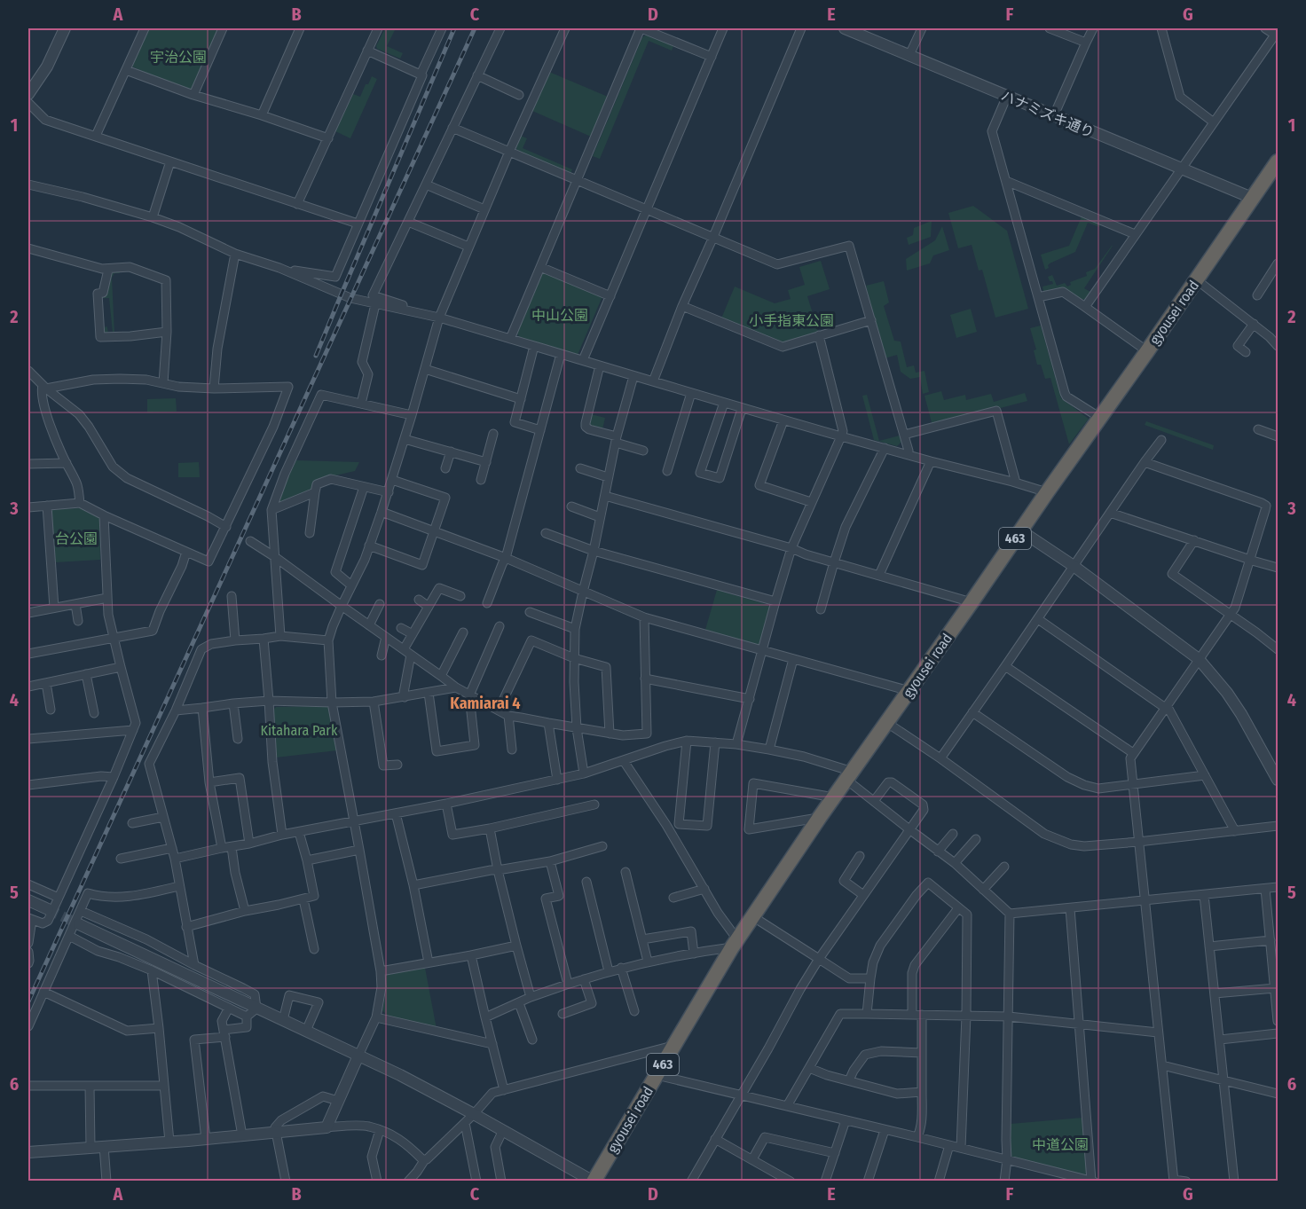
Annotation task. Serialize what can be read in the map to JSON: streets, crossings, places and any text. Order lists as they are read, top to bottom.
{
  "streets": {
    "highway": ["gyousei road", "463"],
    "street": ["ハナミズキ通り"]
  },
  "crossings": [
    ["ハナミズキ通り", "gyousei road"]
  ],
  "districts": ["Kamiarai 4"],
  "parks": [
    "宇治公園",
    "中山公園",
    "小手指東公園",
    "台公園",
    "Kitahara Park",
    "中道公園"
  ],
  "grid": {
    "columns": [
      "A",
      "B",
      "C",
      "D",
      "E",
      "F",
      "G"
    ],
    "rows": [
      "1",
      "2",
      "3",
      "4",
      "5",
      "6"
    ]
  }
}
